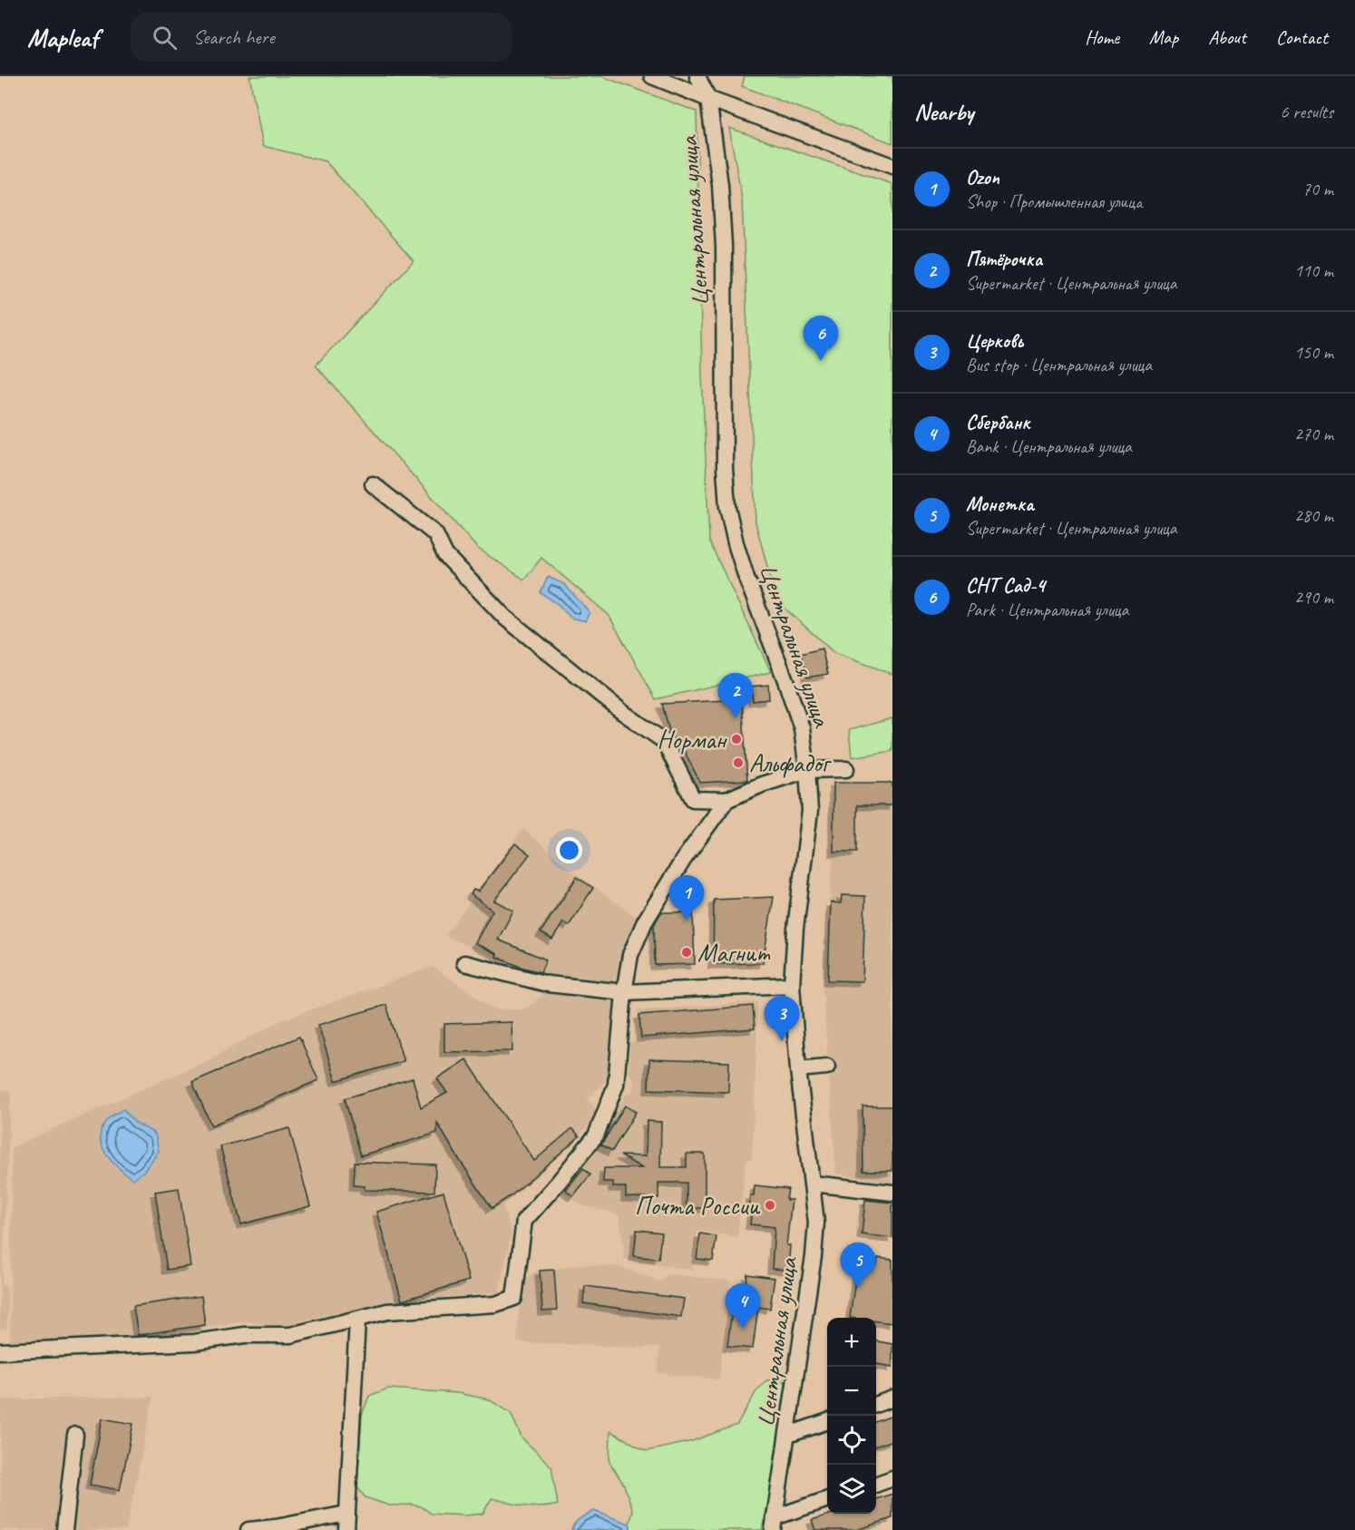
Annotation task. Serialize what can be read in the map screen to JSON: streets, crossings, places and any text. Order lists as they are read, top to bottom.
{
  "streets": {
    "street": ["Центральная улица"]
  },
  "places": [
    "Норман",
    "Альфадог",
    "Магнит",
    "Почта России"
  ],
  "page": {
    "header": "Mapleaf",
    "search": "Search here",
    "nav": [
      "Home",
      "Map",
      "About",
      "Contact"
    ],
    "heading": ["Nearby", "6 results"],
    "list": [
      {
        "mark": "1",
        "name": "Ozon",
        "note": "Shop · Промышленная улица",
        "value": "70 m"
      },
      {
        "mark": "2",
        "name": "Пятёрочка",
        "note": "Supermarket · Центральная улица",
        "value": "110 m"
      },
      {
        "mark": "3",
        "name": "Церковь",
        "note": "Bus stop · Центральная улица",
        "value": "150 m"
      },
      {
        "mark": "4",
        "name": "Сбербанк",
        "note": "Bank · Центральная улица",
        "value": "270 m"
      },
      {
        "mark": "5",
        "name": "Монетка",
        "note": "Supermarket · Центральная улица",
        "value": "280 m"
      },
      {
        "mark": "6",
        "name": "СНТ Сад-4",
        "note": "Park · Центральная улица",
        "value": "290 m"
      }
    ],
    "pins": [
      "6",
      "2",
      "1",
      "3",
      "5",
      "4"
    ],
    "map_buttons": ["+", "−"]
  }
}
